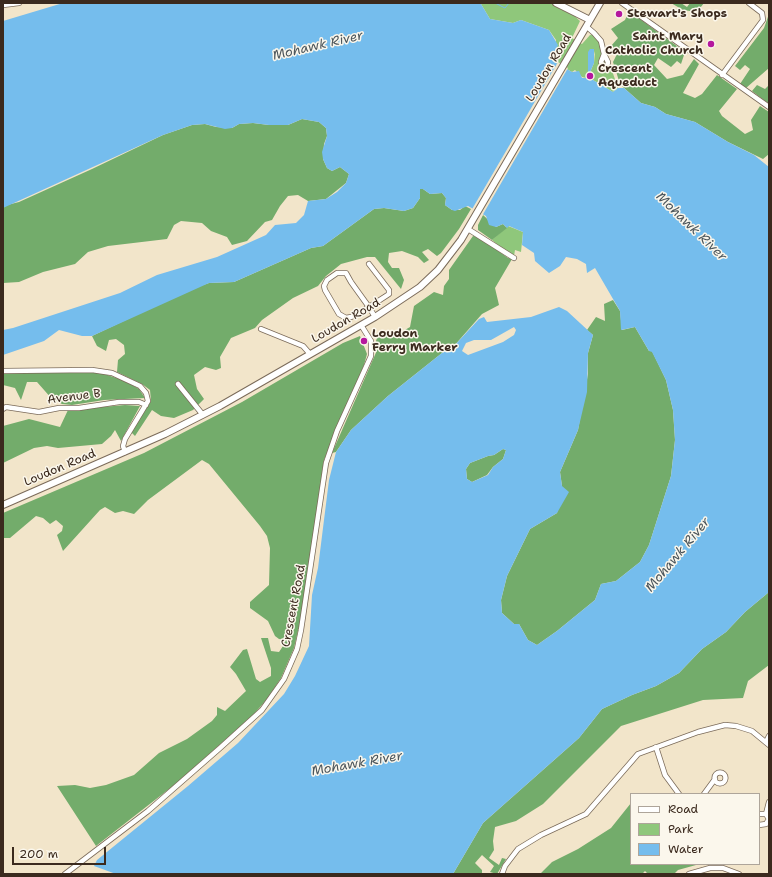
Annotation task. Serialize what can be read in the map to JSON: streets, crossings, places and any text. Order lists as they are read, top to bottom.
{
  "streets": {
    "main road": ["Loudon Road"],
    "street": ["Avenue B", "Crescent Road"]
  },
  "crossings": [
    ["Loudon Road", "Crescent Road"]
  ],
  "water": ["Mohawk River"],
  "places": [
    "Stewart's Shops",
    "Saint Mary Catholic Church",
    "Crescent Aqueduct",
    "Loudon Ferry Marker"
  ],
  "legend": ["Road", "Park", "Water"],
  "scale_bar": "200 m"
}
